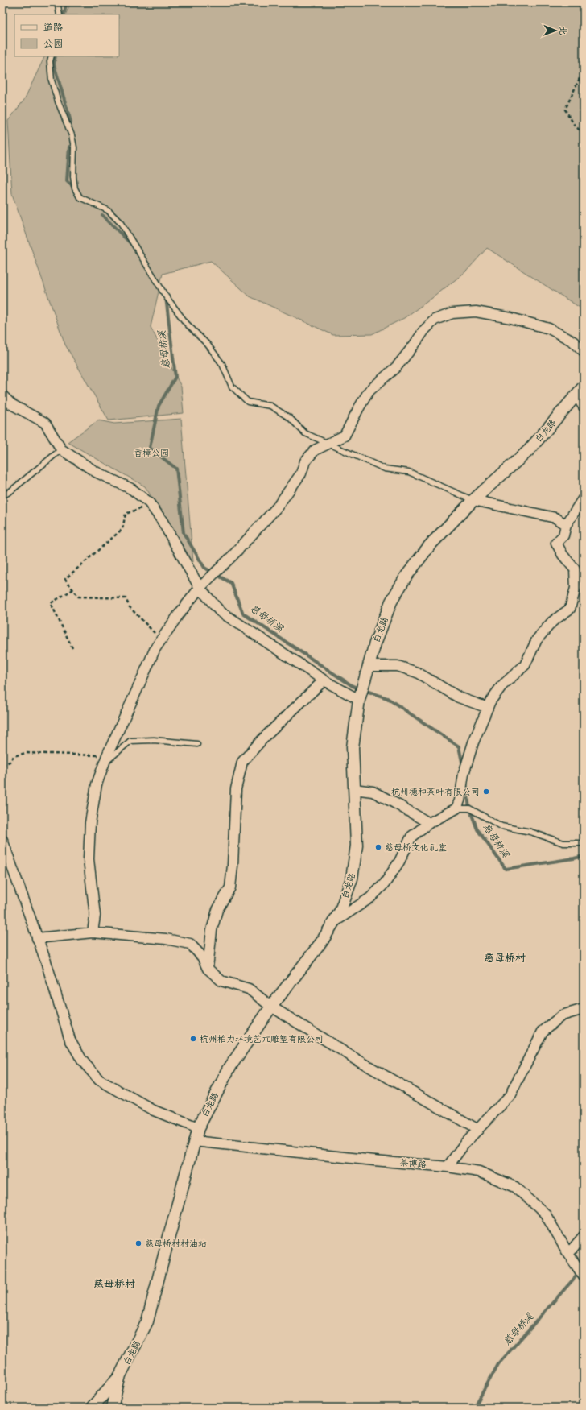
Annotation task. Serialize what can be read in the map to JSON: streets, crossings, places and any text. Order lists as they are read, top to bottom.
{
  "streets": {
    "street": ["白龙路", "茶博路"]
  },
  "crossings": [
    ["白龙路", "茶博路"]
  ],
  "districts": ["慈母桥村", "慈母桥村"],
  "water": ["慈母桥溪"],
  "parks": ["香樟公园"],
  "places": [
    "杭州德和茶叶有限公司",
    "慈母桥文化礼堂",
    "杭州柏力环境艺术雕塑有限公司",
    "慈母桥村村油站"
  ],
  "legend": ["道路", "公园"],
  "north": "right"
}
